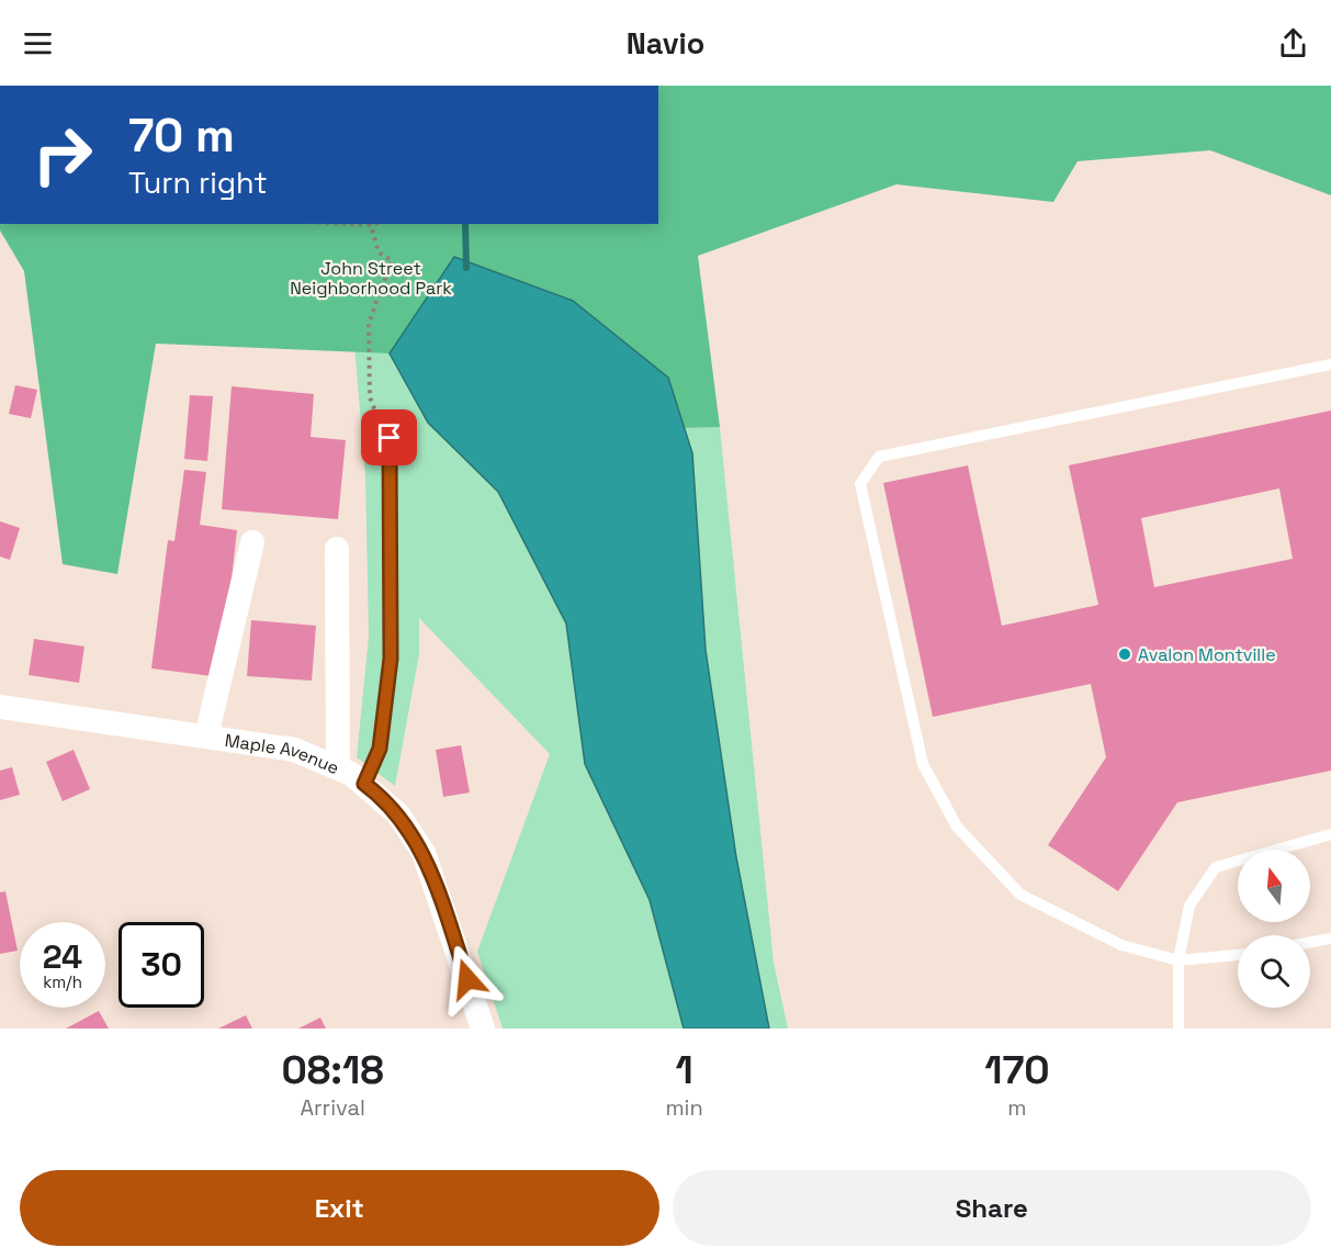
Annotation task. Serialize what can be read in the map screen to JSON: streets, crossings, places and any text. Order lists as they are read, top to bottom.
{
  "streets": {
    "street": ["Maple Avenue"]
  },
  "parks": ["John Street Neighborhood Park"],
  "places": ["Avalon Montville"],
  "north": "top",
  "page": {
    "header": "Navio",
    "turn": ["70 m", "Turn right"],
    "speed": "24 km/h",
    "limit": "30",
    "eta": [
      "08:18",
      "Arrival",
      "1",
      "min",
      "170",
      "m"
    ],
    "buttons": ["Exit", "Share"]
  }
}
